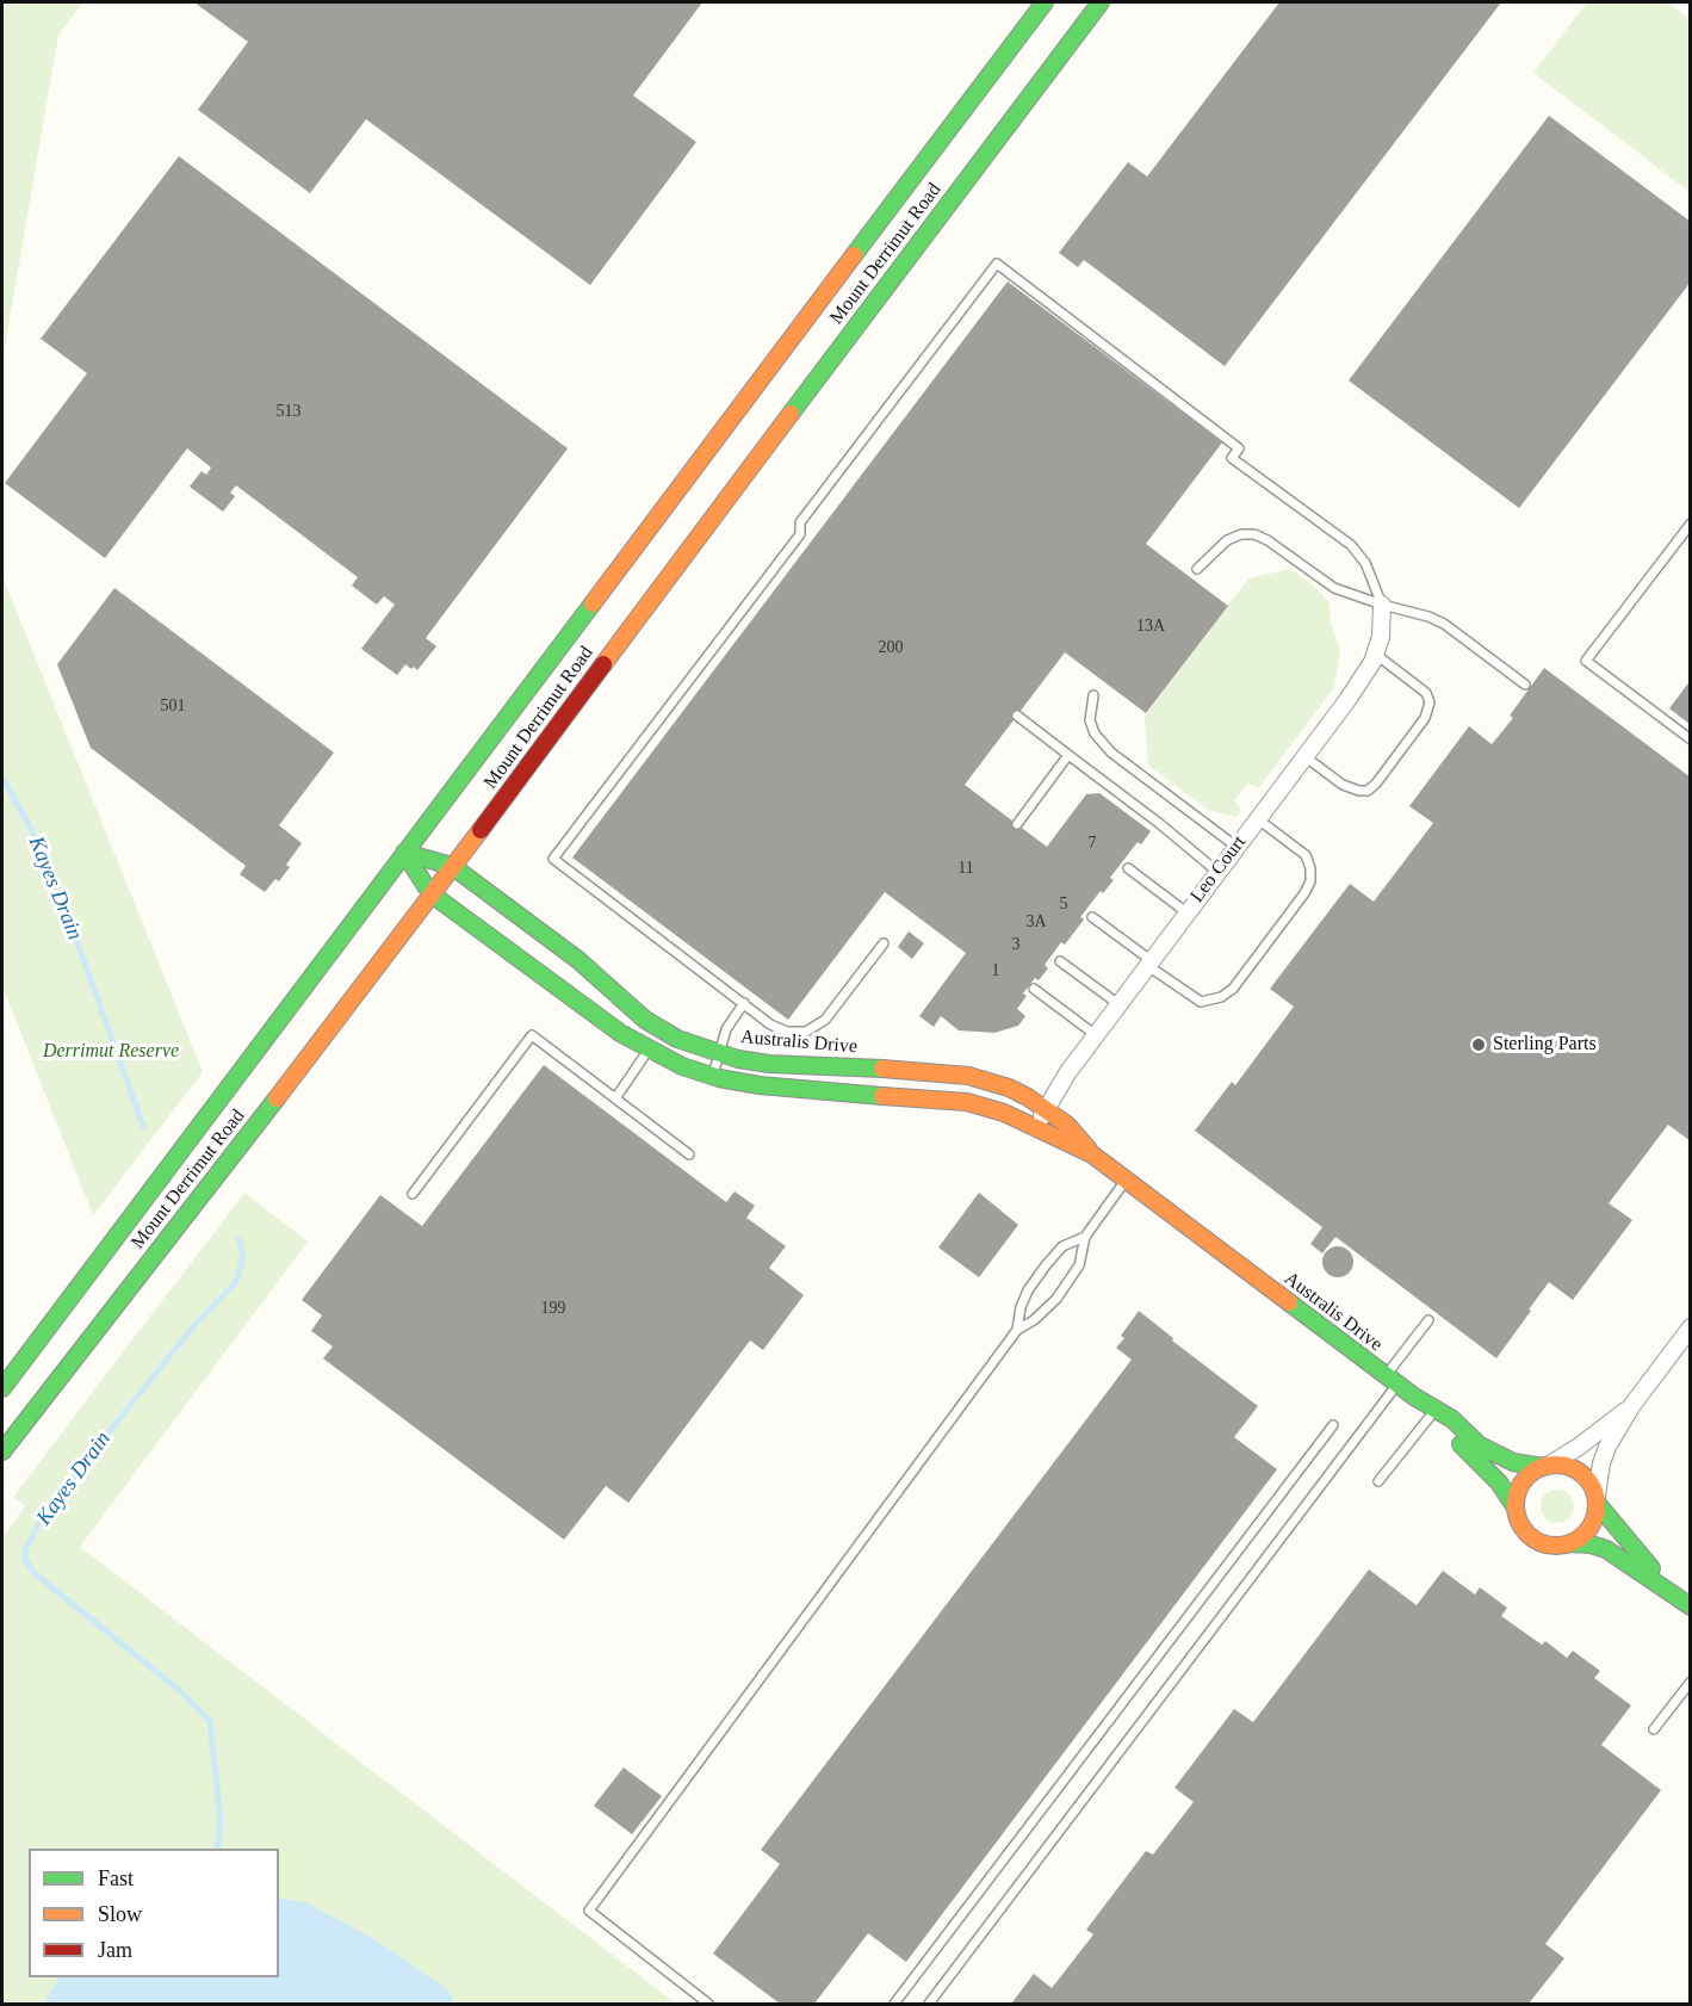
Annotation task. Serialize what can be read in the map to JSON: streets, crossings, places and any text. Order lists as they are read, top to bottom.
{
  "streets": {
    "main road": ["Mount Derrimut Road", "Australis Drive"],
    "street": ["Leo Court"]
  },
  "crossings": [
    ["Mount Derrimut Road", "Australis Drive"],
    ["Leo Court", "Australis Drive"]
  ],
  "water": ["Kayes Drain"],
  "parks": ["Derrimut Reserve"],
  "places": ["Sterling Parts"],
  "house_numbers": [
    "513",
    "13A",
    "200",
    "501",
    "7",
    "11",
    "5",
    "3A",
    "3",
    "1",
    "199"
  ],
  "legend": ["Fast", "Slow", "Jam"]
}
